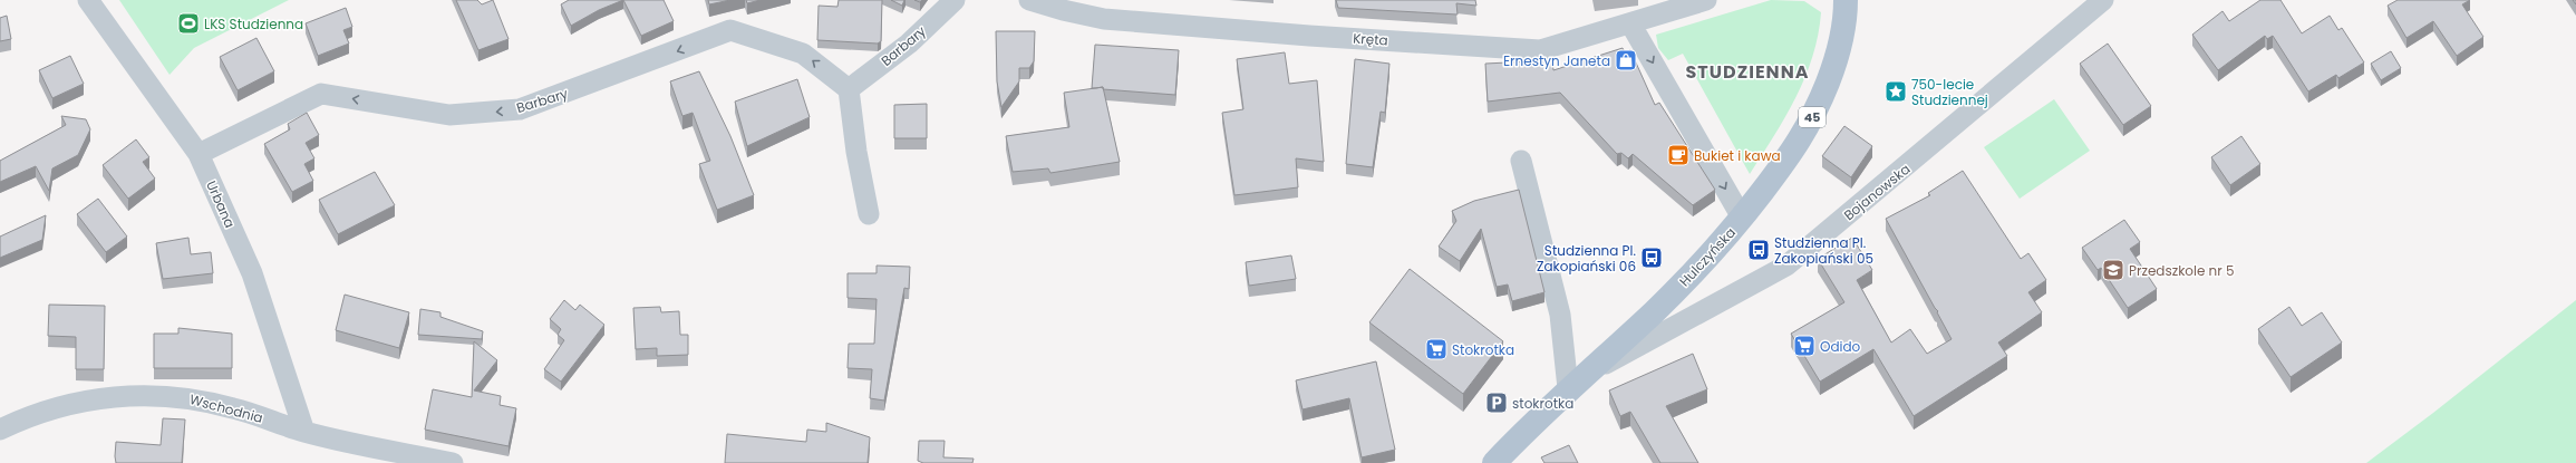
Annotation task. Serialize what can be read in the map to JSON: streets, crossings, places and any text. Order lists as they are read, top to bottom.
{
  "streets": {
    "main road": ["45", "Hulczyńska"],
    "street": [
      "Kręta",
      "Barbary",
      "Bojanowska",
      "Urbana",
      "Wschodnia"
    ]
  },
  "crossings": [
    ["Barbary", "Urbana"],
    ["Bojanowska", "Hulczyńska"],
    ["Urbana", "Wschodnia"]
  ],
  "one_way": ["Barbary"],
  "districts": ["STUDZIENNA"],
  "places": {
    "sports": ["LKS Studzienna"],
    "shop": ["Ernestyn Janeta"],
    "place": ["750-lecie Studziennej"],
    "cafe": ["Bukiet i kawa"],
    "bus stop": ["Studzienna Pl. Zakopiański 05", "Studzienna Pl. Zakopiański 06"],
    "school or university": ["Przedszkole nr 5"],
    "supermarket": ["Odido", "Stokrotka"],
    "parking": ["stokrotka"]
  }
}
